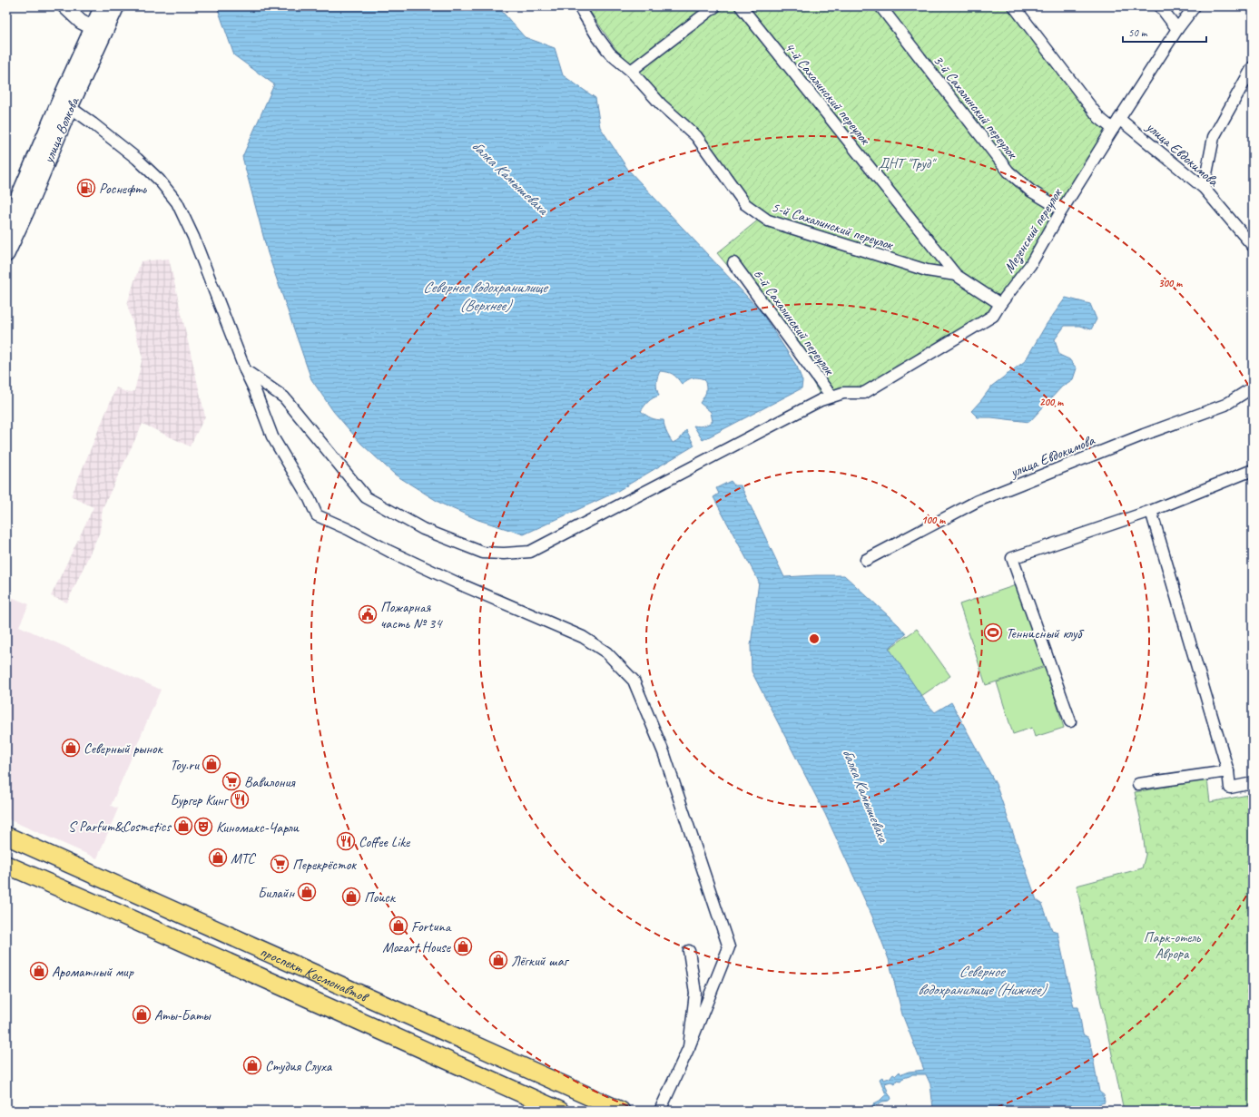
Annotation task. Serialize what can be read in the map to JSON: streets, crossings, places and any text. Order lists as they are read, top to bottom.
{
  "streets": {
    "main road": ["улица Волкова", "проспект Космонавтов"],
    "street": [
      "4-й Сахалинский переулок",
      "3-й Сахалинский переулок",
      "улица Евдокимова",
      "5-й Сахалинский переулок",
      "Мезенский переулок",
      "6-й Сахалинский переулок"
    ]
  },
  "crossings": [
    ["4-й Сахалинский переулок", "5-й Сахалинский переулок"],
    ["4-й Сахалинский переулок", "Мезенский переулок"],
    ["3-й Сахалинский переулок", "Мезенский переулок"],
    ["улица Евдокимова", "Мезенский переулок"],
    ["Мезенский переулок", "6-й Сахалинский переулок"]
  ],
  "water": ["балка Камышеваха", "Северное водохранилище (Верхнее)", "Северное водохранилище (Нижнее)"],
  "parks": ["ДНТ \"Труд\"", "Парк-отель Аврора"],
  "places": {
    "fuel station": ["Роснефть"],
    "public building": ["Пожарная часть № 34"],
    "sports": ["Теннисный клуб"],
    "shop": [
      "Северный рынок",
      "Toy.ru",
      "S Parfum&Cosmetics",
      "МТС",
      "Билайн",
      "Поиск",
      "Fortuna",
      "Mozart House",
      "Лёгкий шаг",
      "Ароматный мир",
      "Аты-Баты",
      "Студия Слуха"
    ],
    "supermarket": ["Вавилония", "Перекрёсток"],
    "restaurant": ["Бургер Кинг", "Coffee Like"],
    "theatre": ["Киномакс-Чарли"]
  },
  "scale_bar": "50 m",
  "rings": ["300 m", "200 m", "100 m"]
}
